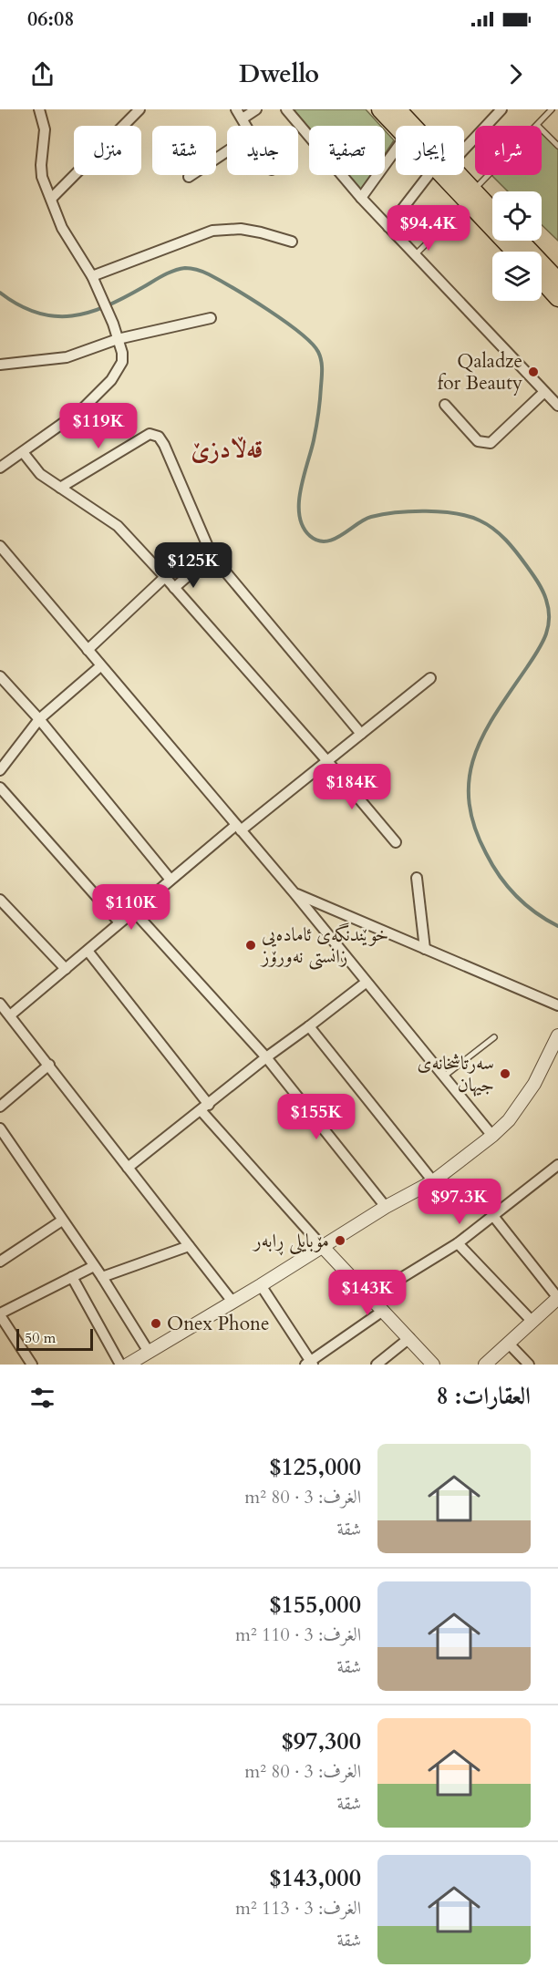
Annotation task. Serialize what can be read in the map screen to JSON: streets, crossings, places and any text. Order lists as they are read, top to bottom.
{
  "districts": ["قەڵادزێ"],
  "places": [
    "Qaladze for Beauty",
    "خوێندنگەی ئامادەیی زانستی نەورۆز",
    "سەرتاشخانەی جیهان",
    "مۆبایلی ڕابەر",
    "Onex Phone"
  ],
  "scale_bar": "50 m",
  "page": {
    "status": "06:08",
    "header": "Dwello",
    "chip": [
      "شراء",
      "إيجار",
      "تصفية",
      "جديد",
      "شقة",
      "منزل"
    ],
    "price": [
      "$94.4K",
      "$119K",
      "$125K",
      "$184K",
      "$110K",
      "$155K",
      "$97.3K",
      "$143K"
    ],
    "scale": "50 m",
    "heading": "العقارات: 8",
    "list": [
      {
        "name": "$125,000",
        "note": "الغرف: 3 · 80 m² · شقة"
      },
      {
        "name": "$155,000",
        "note": "الغرف: 3 · 110 m² · شقة"
      },
      {
        "name": "$97,300",
        "note": "الغرف: 3 · 80 m² · شقة"
      },
      {
        "name": "$143,000",
        "note": "الغرف: 3 · 113 m² · شقة"
      }
    ]
  }
}
